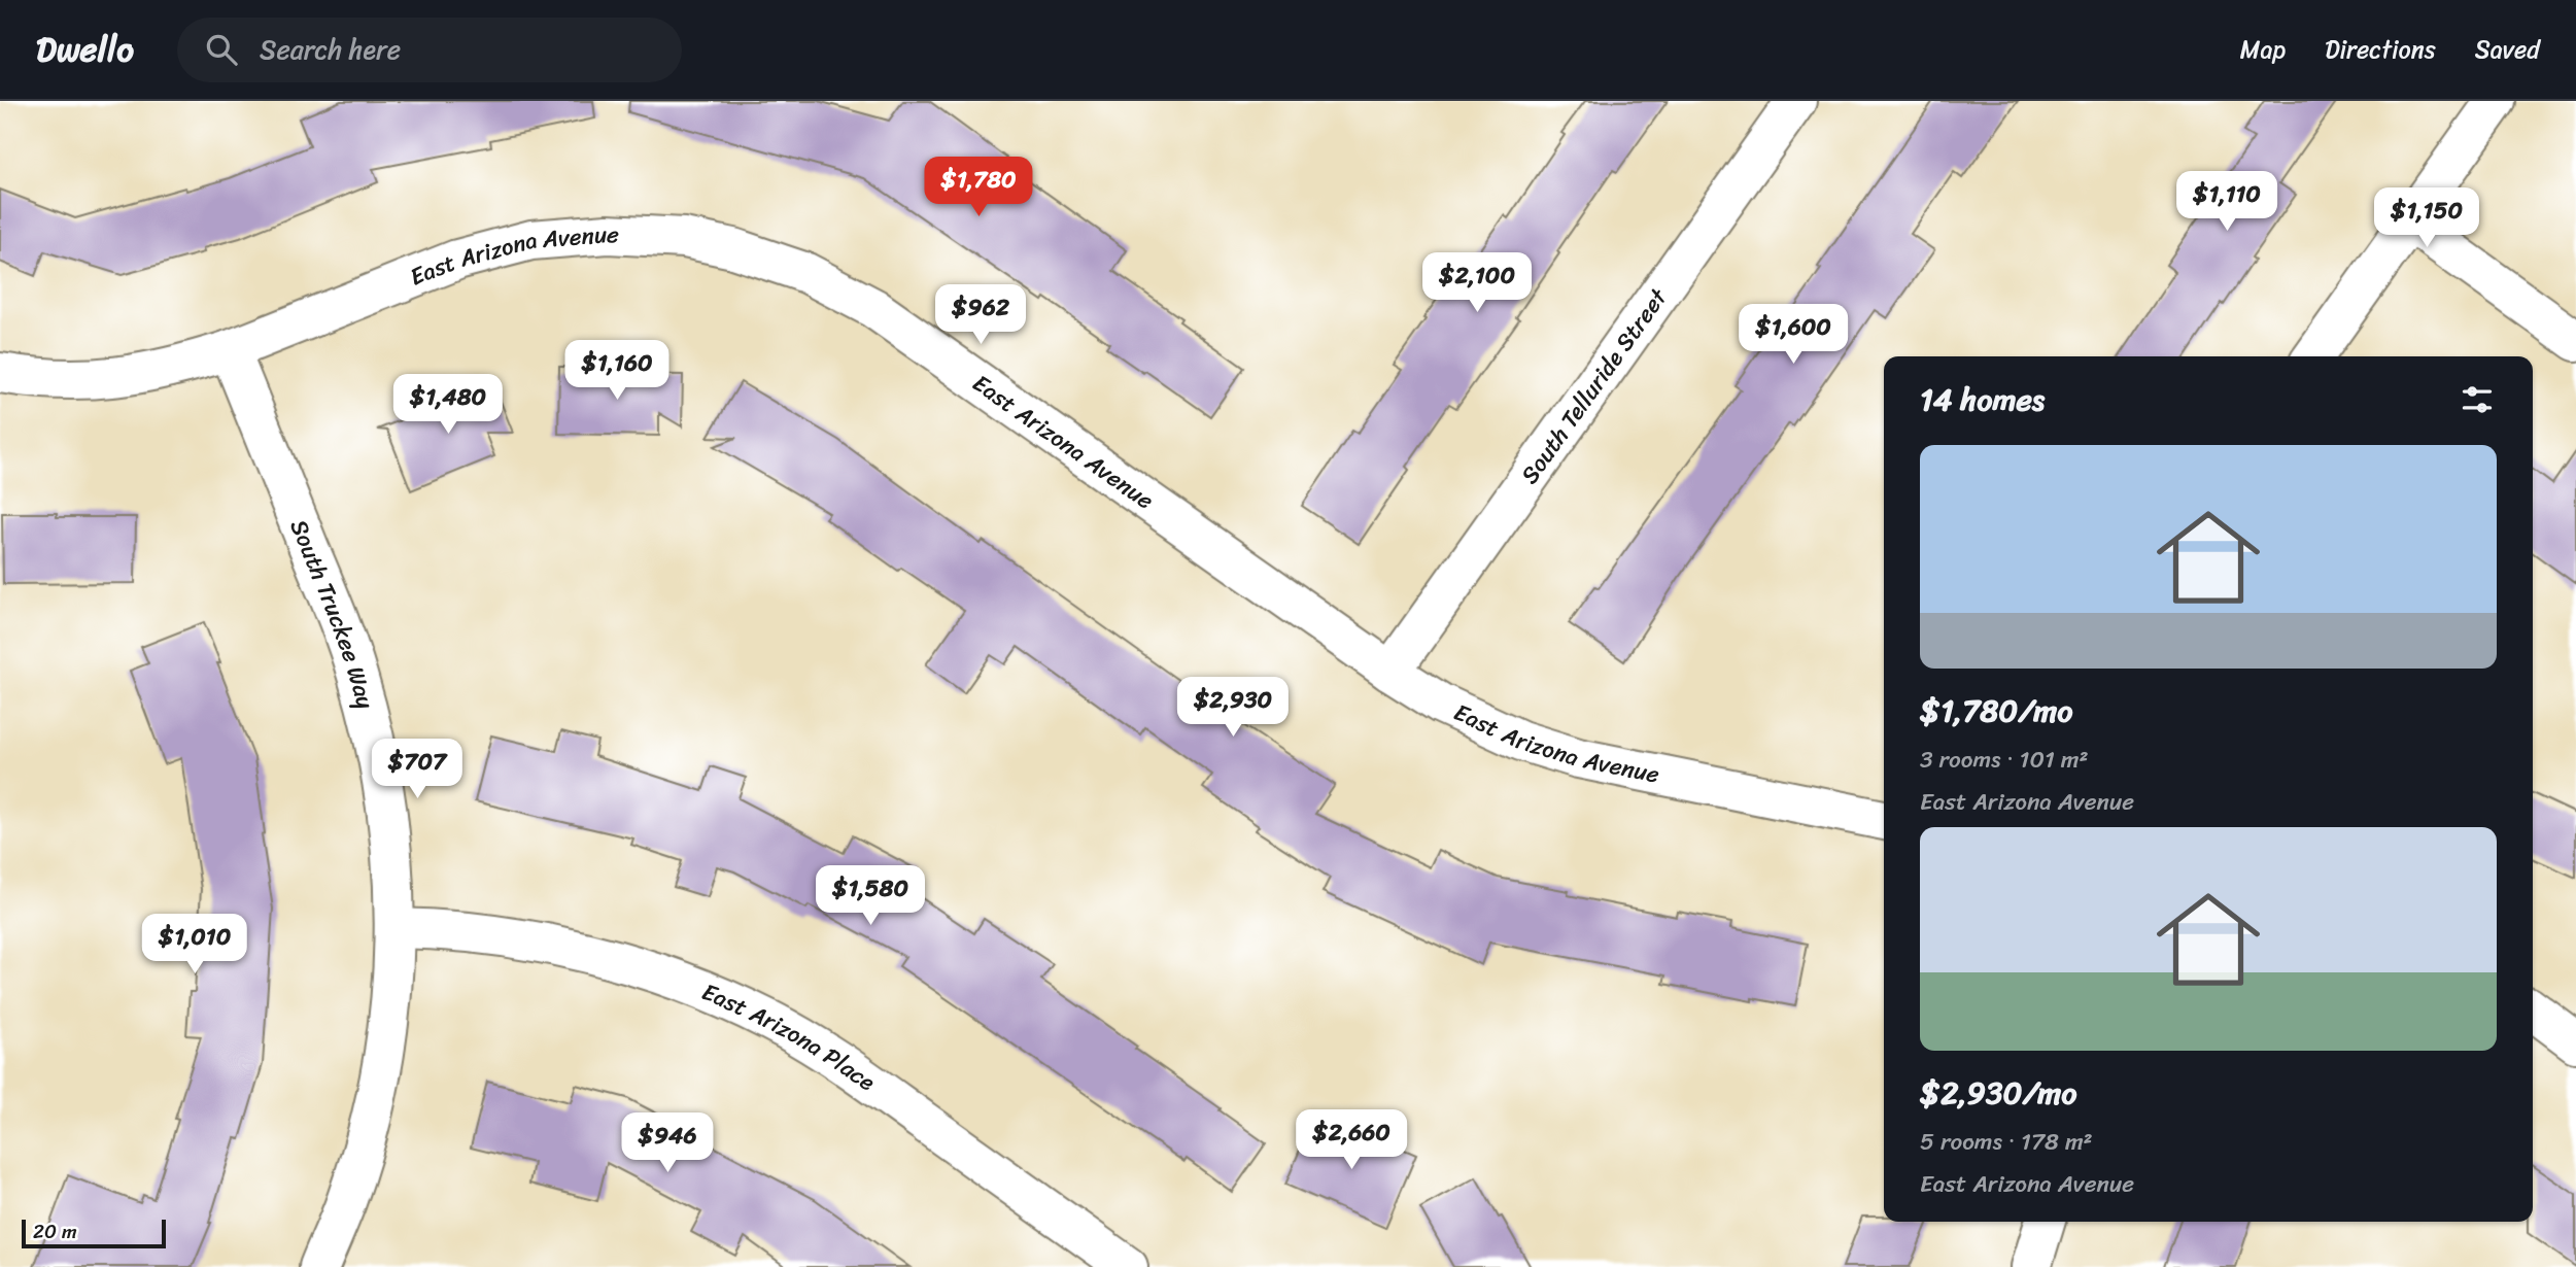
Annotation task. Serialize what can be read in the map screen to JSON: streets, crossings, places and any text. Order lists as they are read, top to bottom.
{
  "streets": {
    "street": [
      "East Arizona Avenue",
      "South Telluride Street",
      "South Truckee Way",
      "East Arizona Place"
    ]
  },
  "crossings": [
    ["East Arizona Avenue", "South Telluride Street"],
    ["East Arizona Avenue", "South Truckee Way"],
    ["South Truckee Way", "East Arizona Place"]
  ],
  "scale_bar": "20 m",
  "page": {
    "header": "Dwello",
    "search": "Search here",
    "nav": ["Map", "Directions", "Saved"],
    "price": [
      "$1,780",
      "$1,110",
      "$1,150",
      "$2,100",
      "$962",
      "$1,600",
      "$1,160",
      "$1,480",
      "$2,930",
      "$707",
      "$1,580",
      "$1,010",
      "$2,660",
      "$946"
    ],
    "heading": "14 homes",
    "list": [
      {
        "name": "$1,780/mo",
        "note": "3 rooms · 101 m² · East Arizona Avenue"
      },
      {
        "name": "$2,930/mo",
        "note": "5 rooms · 178 m² · East Arizona Avenue"
      }
    ],
    "scale": "20 m"
  }
}
